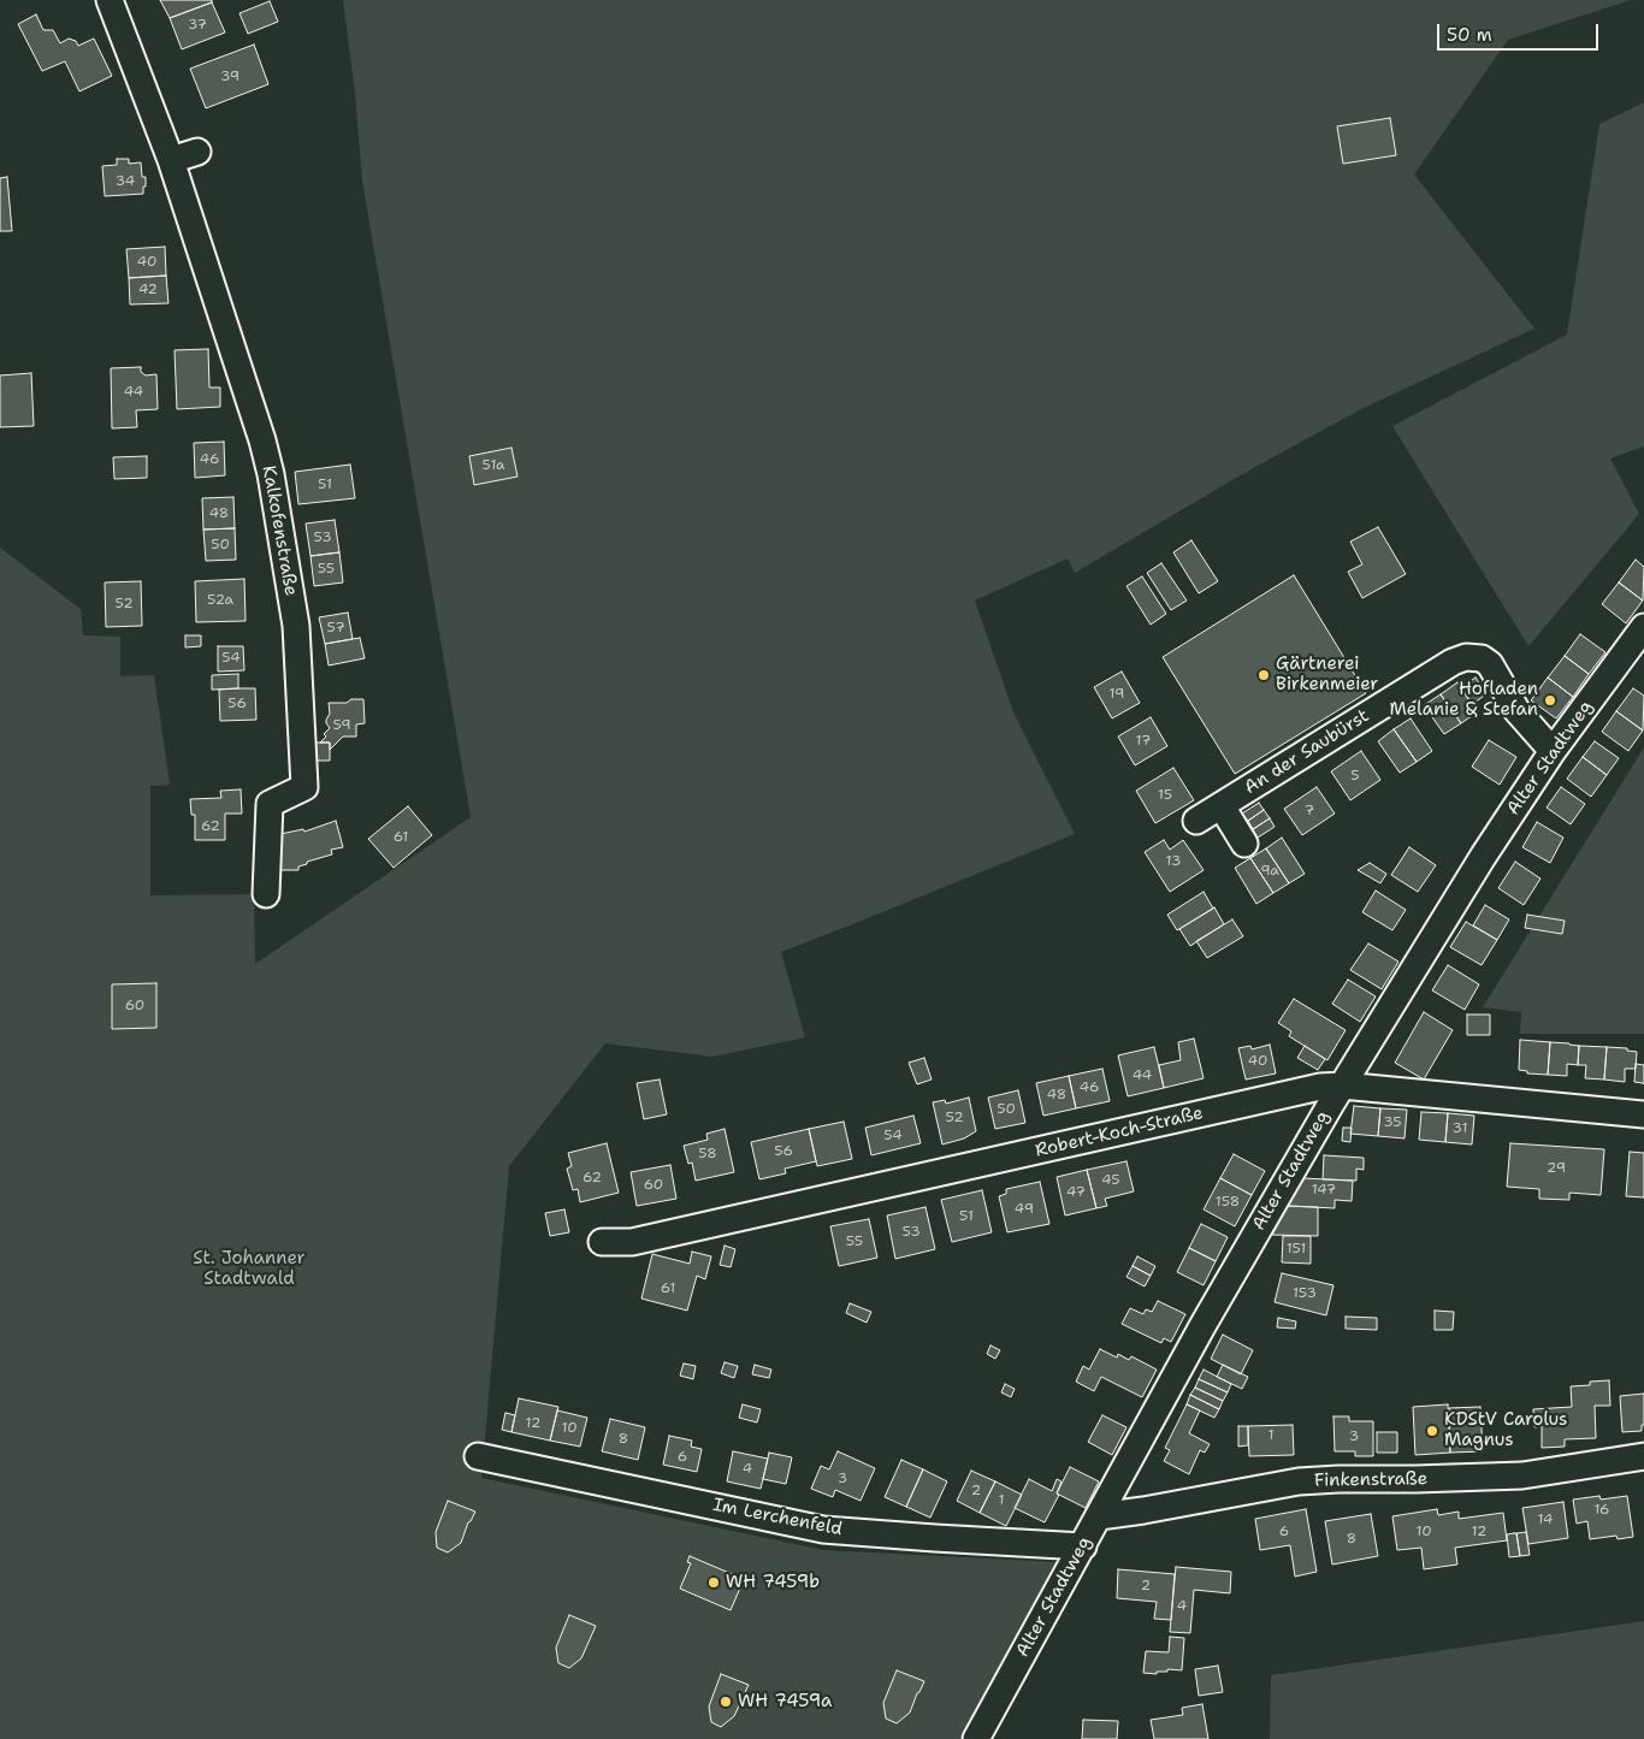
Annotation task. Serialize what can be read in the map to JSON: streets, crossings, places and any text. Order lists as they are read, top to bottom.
{
  "streets": {
    "street": [
      "Kalkofenstraße",
      "An der Saubürst",
      "Alter Stadtweg",
      "Robert-Koch-Straße",
      "Finkenstraße",
      "Im Lerchenfeld"
    ]
  },
  "crossings": [
    ["An der Saubürst", "Alter Stadtweg"],
    ["Alter Stadtweg", "Robert-Koch-Straße"],
    ["Alter Stadtweg", "Finkenstraße"],
    ["Alter Stadtweg", "Im Lerchenfeld"]
  ],
  "parks": ["St. Johanner Stadtwald"],
  "places": [
    "Gärtnerei Birkenmeier",
    "Hofladen Melanie & Stefan",
    "KDStV Carolus Magnus",
    "WH 7459b",
    "WH 7459a"
  ],
  "house_numbers": [
    "37",
    "39",
    "34",
    "40",
    "42",
    "44",
    "46",
    "51a",
    "51",
    "48",
    "53",
    "50",
    "55",
    "52a",
    "52",
    "57",
    "54",
    "19",
    "56",
    "59",
    "17",
    "5",
    "15",
    "7",
    "62",
    "61",
    "13",
    "9a",
    "60",
    "40",
    "44",
    "46",
    "48",
    "50",
    "52",
    "35",
    "31",
    "54",
    "56",
    "58",
    "29",
    "62",
    "45",
    "60",
    "147",
    "47",
    "158",
    "49",
    "51",
    "53",
    "55",
    "151",
    "61",
    "153",
    "12",
    "10",
    "1",
    "3",
    "8",
    "6",
    "4",
    "3",
    "2",
    "1",
    "16",
    "14",
    "6",
    "10",
    "12",
    "8",
    "2",
    "4"
  ],
  "scale_bar": "50 m"
}
